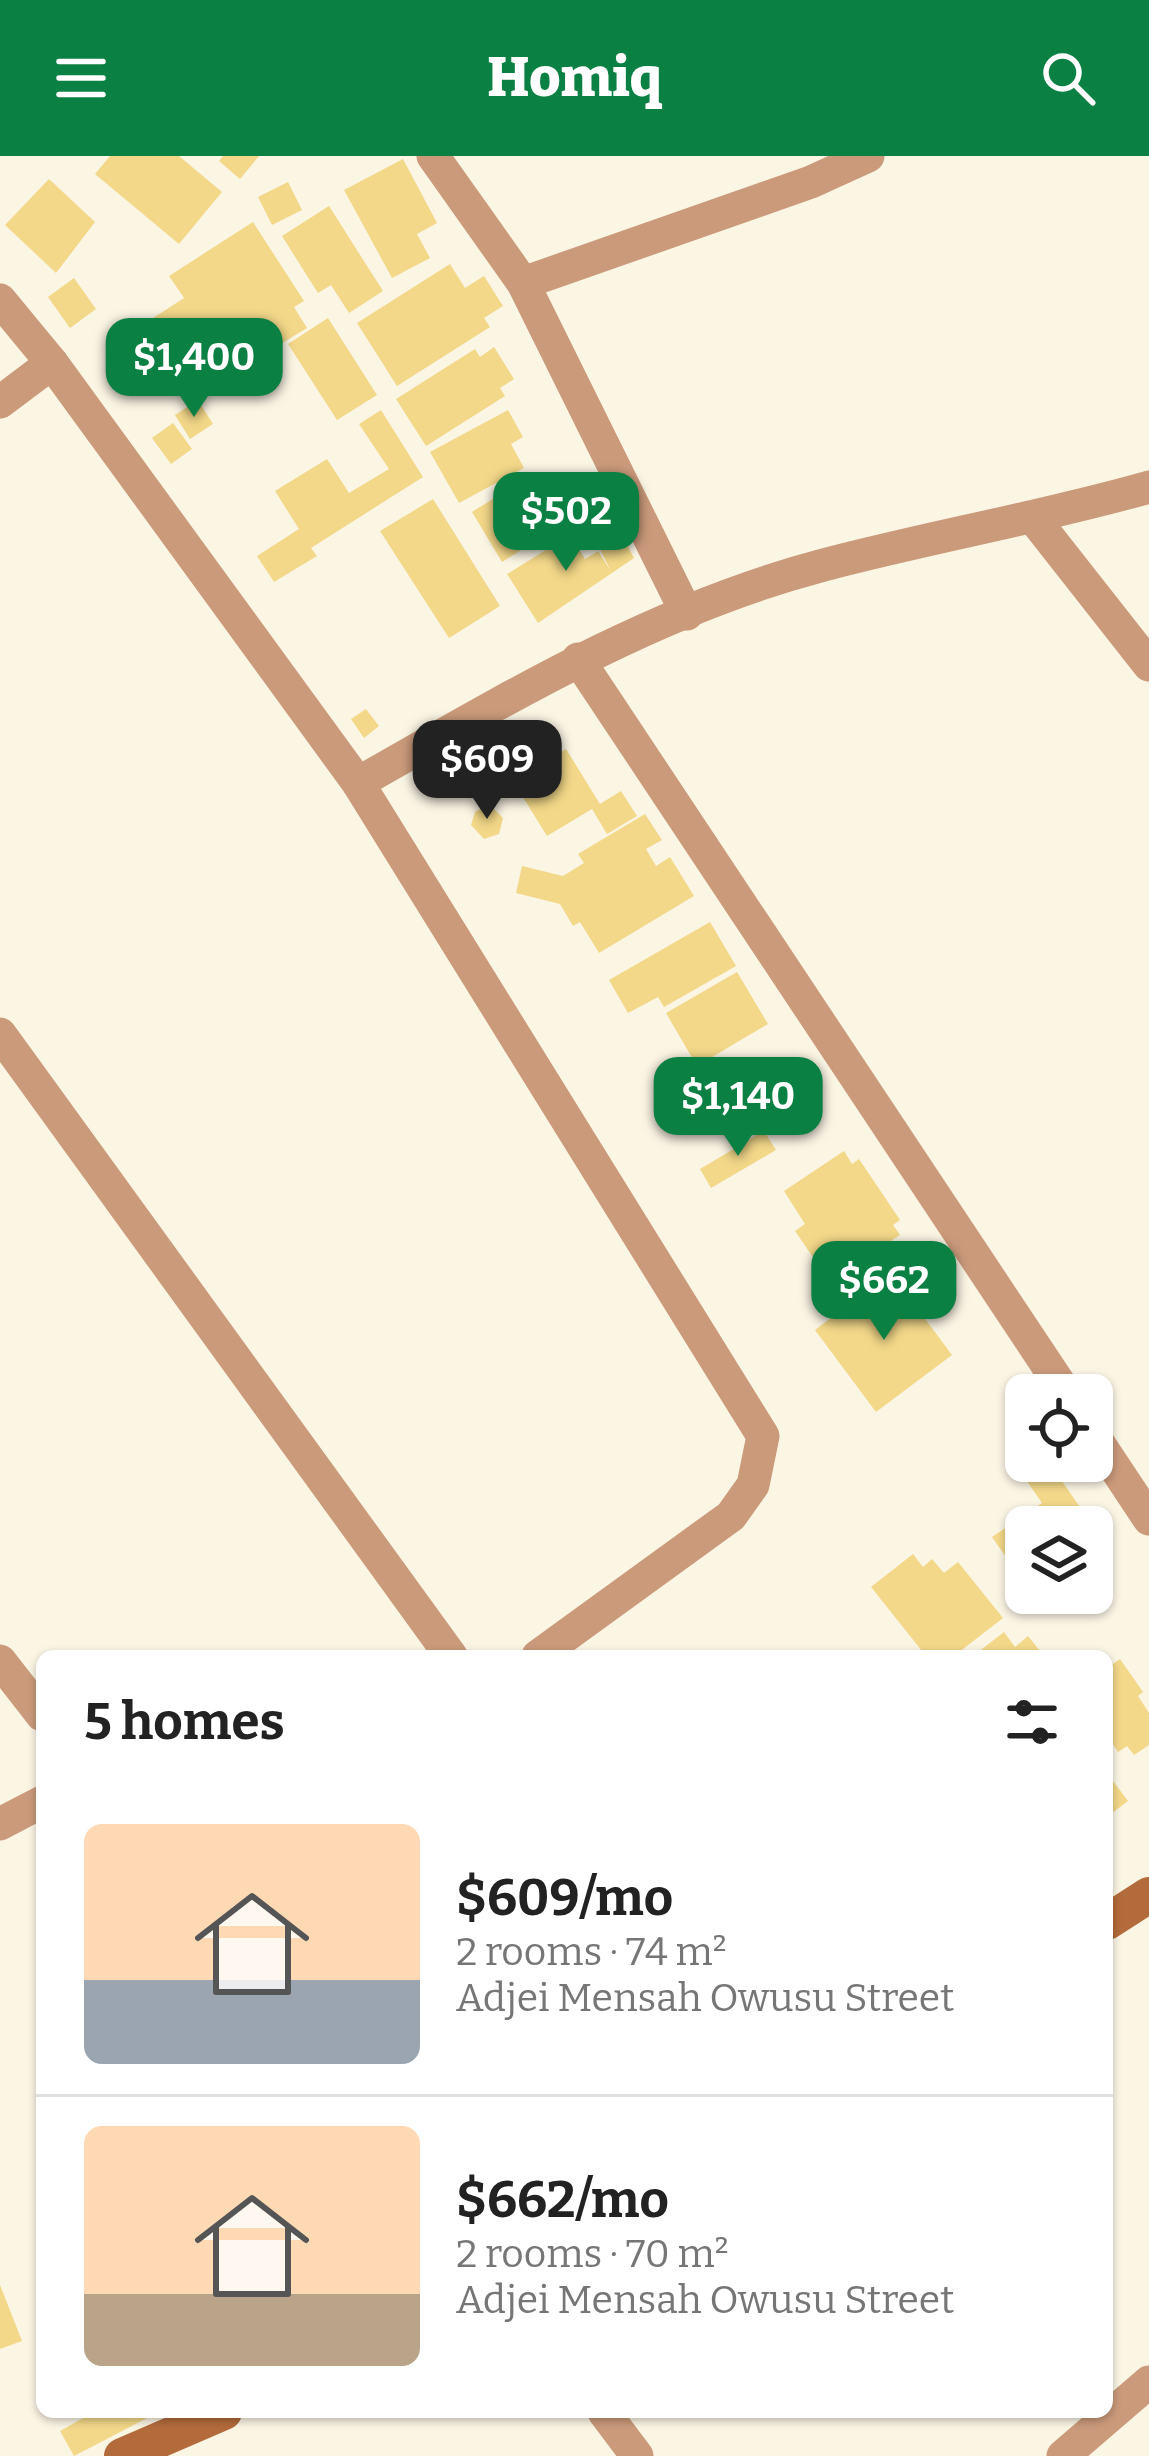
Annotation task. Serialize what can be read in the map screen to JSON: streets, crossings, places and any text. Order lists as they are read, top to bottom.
{
  "page": {
    "header": "Homiq",
    "price": [
      "$1,400",
      "$502",
      "$609",
      "$1,140",
      "$662"
    ],
    "heading": "5 homes",
    "list": [
      {
        "name": "$609/mo",
        "note": "2 rooms · 74 m² · Adjei Mensah Owusu Street"
      },
      {
        "name": "$662/mo",
        "note": "2 rooms · 70 m² · Adjei Mensah Owusu Street"
      }
    ]
  }
}
